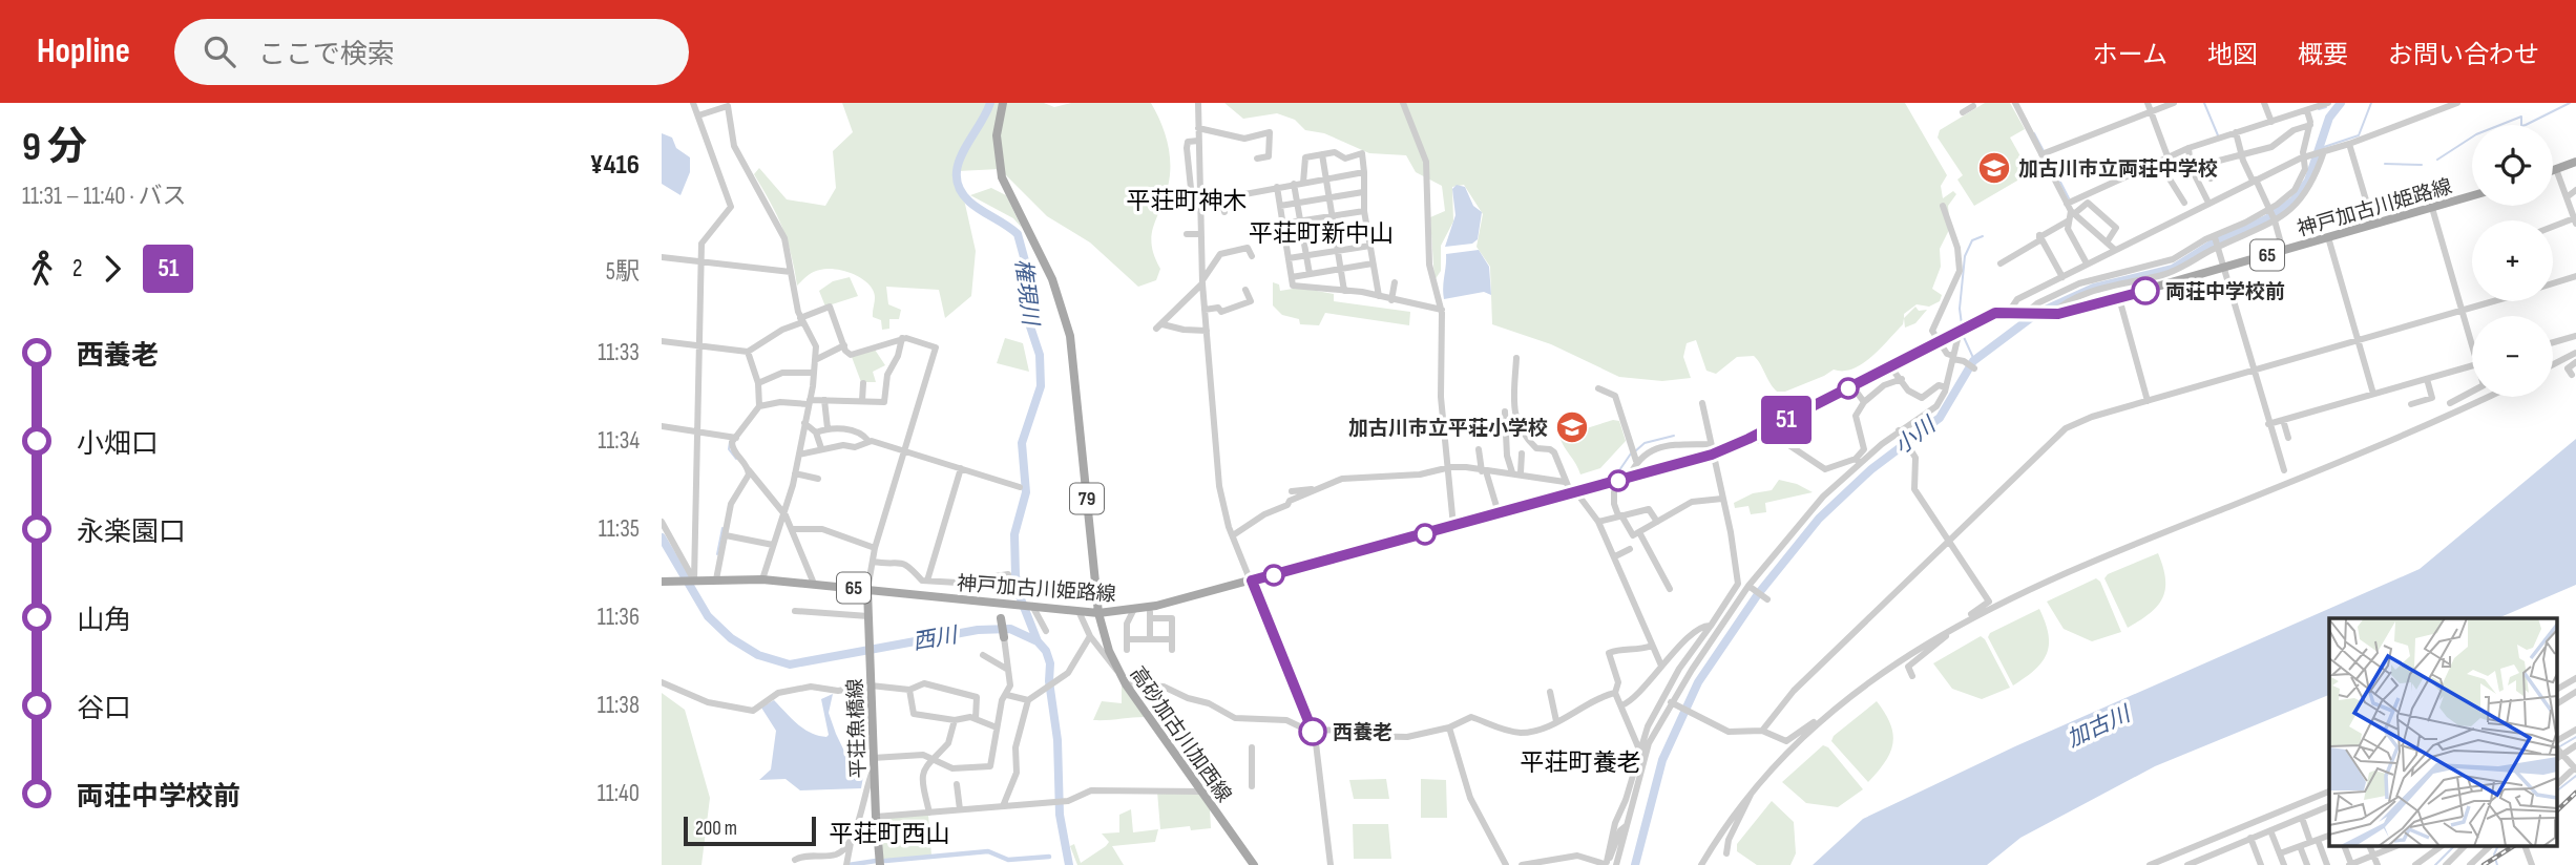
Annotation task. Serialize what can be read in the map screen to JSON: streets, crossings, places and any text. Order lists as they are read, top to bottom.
{
  "streets": {
    "main road": [
      "神戸加古川姫路線",
      "65",
      "79",
      "平荘魚橋線",
      "高砂加古川加西線"
    ]
  },
  "crossings": [
    ["神戸加古川姫路線", "平荘魚橋線"],
    ["神戸加古川姫路線", "高砂加古川加西線"]
  ],
  "districts": [
    "平荘町神木",
    "平荘町新中山",
    "平荘町養老",
    "平荘町西山"
  ],
  "water": [
    "権現川",
    "小川",
    "西川",
    "加古川"
  ],
  "places": {
    "school or university": ["加古川市立両荘中学校", "加古川市立平荘小学校"],
    "other": ["両荘中学校前", "西養老"]
  },
  "lines": ["bus line 51"],
  "scale_bar": "200 m",
  "page": {
    "header": "Hopline",
    "search": "ここで検索",
    "nav": [
      "ホーム",
      "地図",
      "概要",
      "お問い合わせ"
    ],
    "heading": ["9 分", "11:31 – 11:40 · バス", "¥416"],
    "on_map": "51",
    "map_buttons": ["+", "−"],
    "legs": ["2", "51", "5駅"],
    "list": [
      {
        "name": "西養老",
        "value": "11:33"
      },
      {
        "name": "小畑口",
        "value": "11:34"
      },
      {
        "name": "永楽園口",
        "value": "11:35"
      },
      {
        "name": "山角",
        "value": "11:36"
      },
      {
        "name": "谷口",
        "value": "11:38"
      },
      {
        "name": "両荘中学校前",
        "value": "11:40"
      }
    ],
    "scale": "200 m"
  }
}
